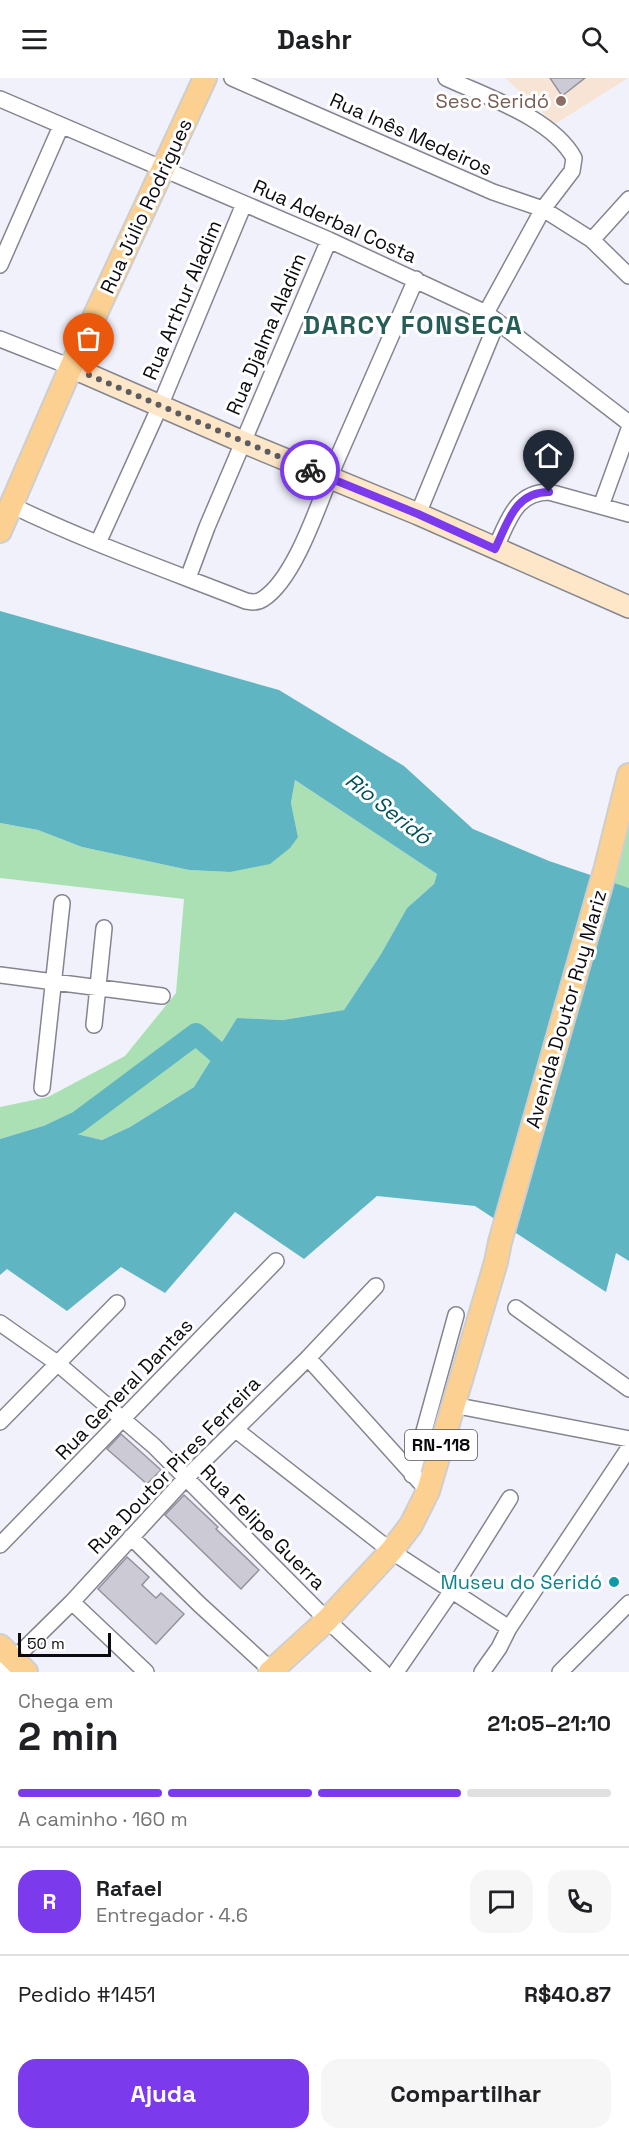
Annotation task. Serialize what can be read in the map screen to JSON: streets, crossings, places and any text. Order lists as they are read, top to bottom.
{
  "streets": {
    "main road": ["Rua Júlio Rodrigues", "Avenida Doutor Ruy Mariz", "RN-118"],
    "street": [
      "Rua Inês Medeiros",
      "Rua Aderbal Costa",
      "Rua Arthur Aladim",
      "Rua Djalma Aladim",
      "Rua General Dantas",
      "Rua Doutor Pires Ferreira",
      "Rua Felipe Guerra"
    ]
  },
  "crossings": [
    ["Rua Júlio Rodrigues", "Rua Aderbal Costa"],
    ["Rua Aderbal Costa", "Rua Arthur Aladim"],
    ["Rua Aderbal Costa", "Rua Djalma Aladim"],
    ["Avenida Doutor Ruy Mariz", "RN-118"],
    ["Rua General Dantas", "Rua Felipe Guerra"],
    ["RN-118", "Rua Felipe Guerra"],
    ["Rua Doutor Pires Ferreira", "Rua Felipe Guerra"]
  ],
  "districts": ["DARCY FONSECA"],
  "water": ["Rio Seridó"],
  "places": ["Sesc Seridó", "Museu do Seridó"],
  "scale_bar": "50 m",
  "page": {
    "header": "Dashr",
    "scale": "50 m",
    "heading": ["2 min", "Chega em", "21:05–21:10"],
    "panel": [
      "Rafael",
      "Entregador · 4.6",
      "Pedido #1451",
      "R$40.87"
    ],
    "bar": "A caminho · 160 m",
    "round": "R",
    "buttons": ["Ajuda", "Compartilhar"]
  }
}
